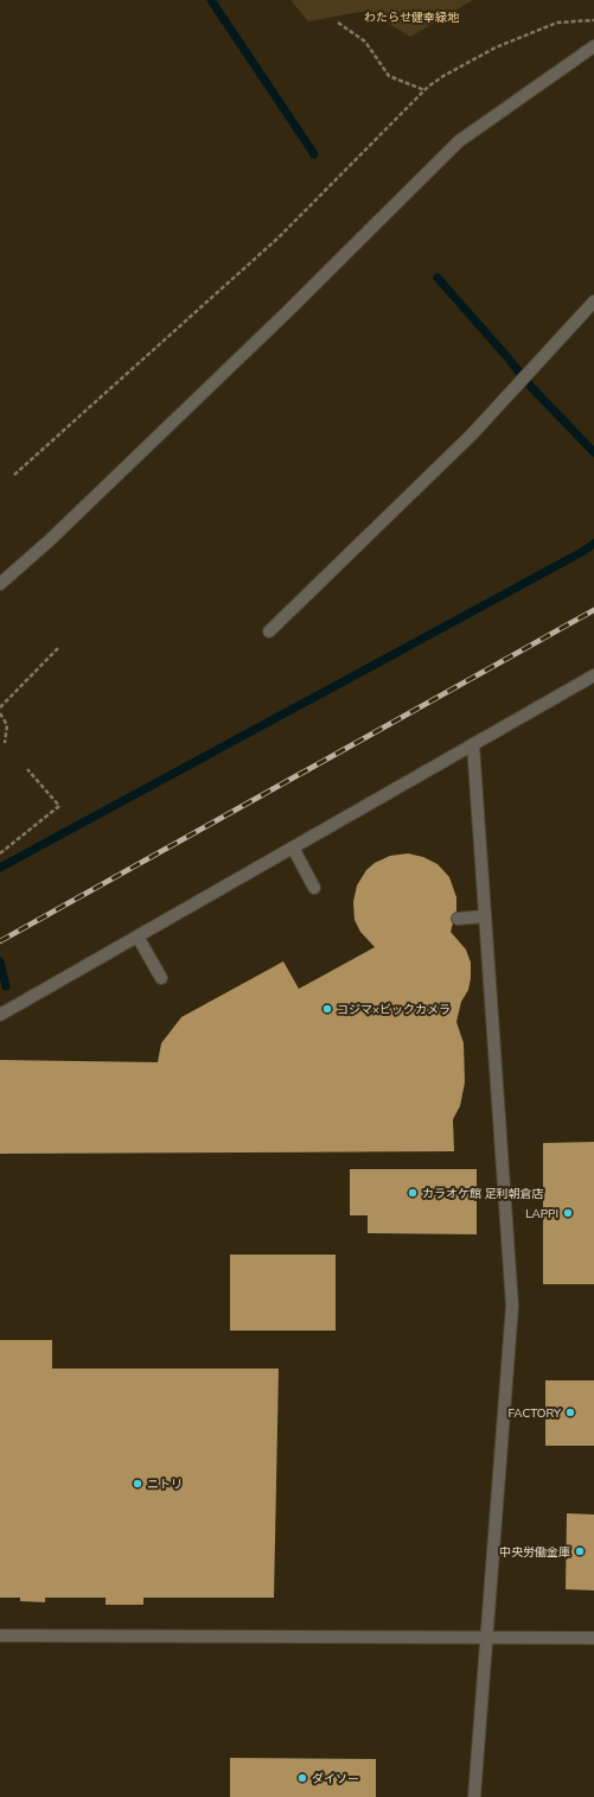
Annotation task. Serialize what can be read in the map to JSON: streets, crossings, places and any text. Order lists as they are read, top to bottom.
{
  "parks": ["わたらせ健幸緑地"],
  "places": [
    "コジマ×ビックカメラ",
    "カラオケ館 足利朝倉店",
    "LAPPI",
    "FACTORY",
    "ニトリ",
    "中央労働金庫",
    "ダイソー"
  ]
}
